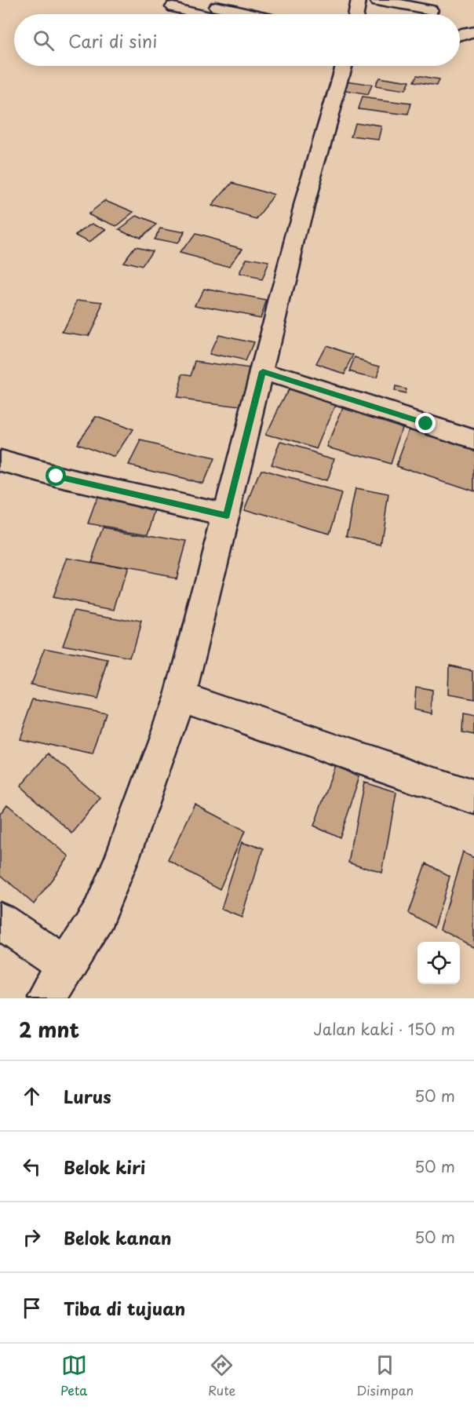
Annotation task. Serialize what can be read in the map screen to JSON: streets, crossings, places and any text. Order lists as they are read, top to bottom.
{
  "page": {
    "search": "Cari di sini",
    "heading": ["2 mnt", "Jalan kaki · 150 m"],
    "list": [
      ["Lurus", "50 m"],
      ["Belok kiri", "50 m"],
      ["Belok kanan", "50 m"],
      "Tiba di tujuan"
    ],
    "nav": ["Peta", "Rute", "Disimpan"]
  }
}
